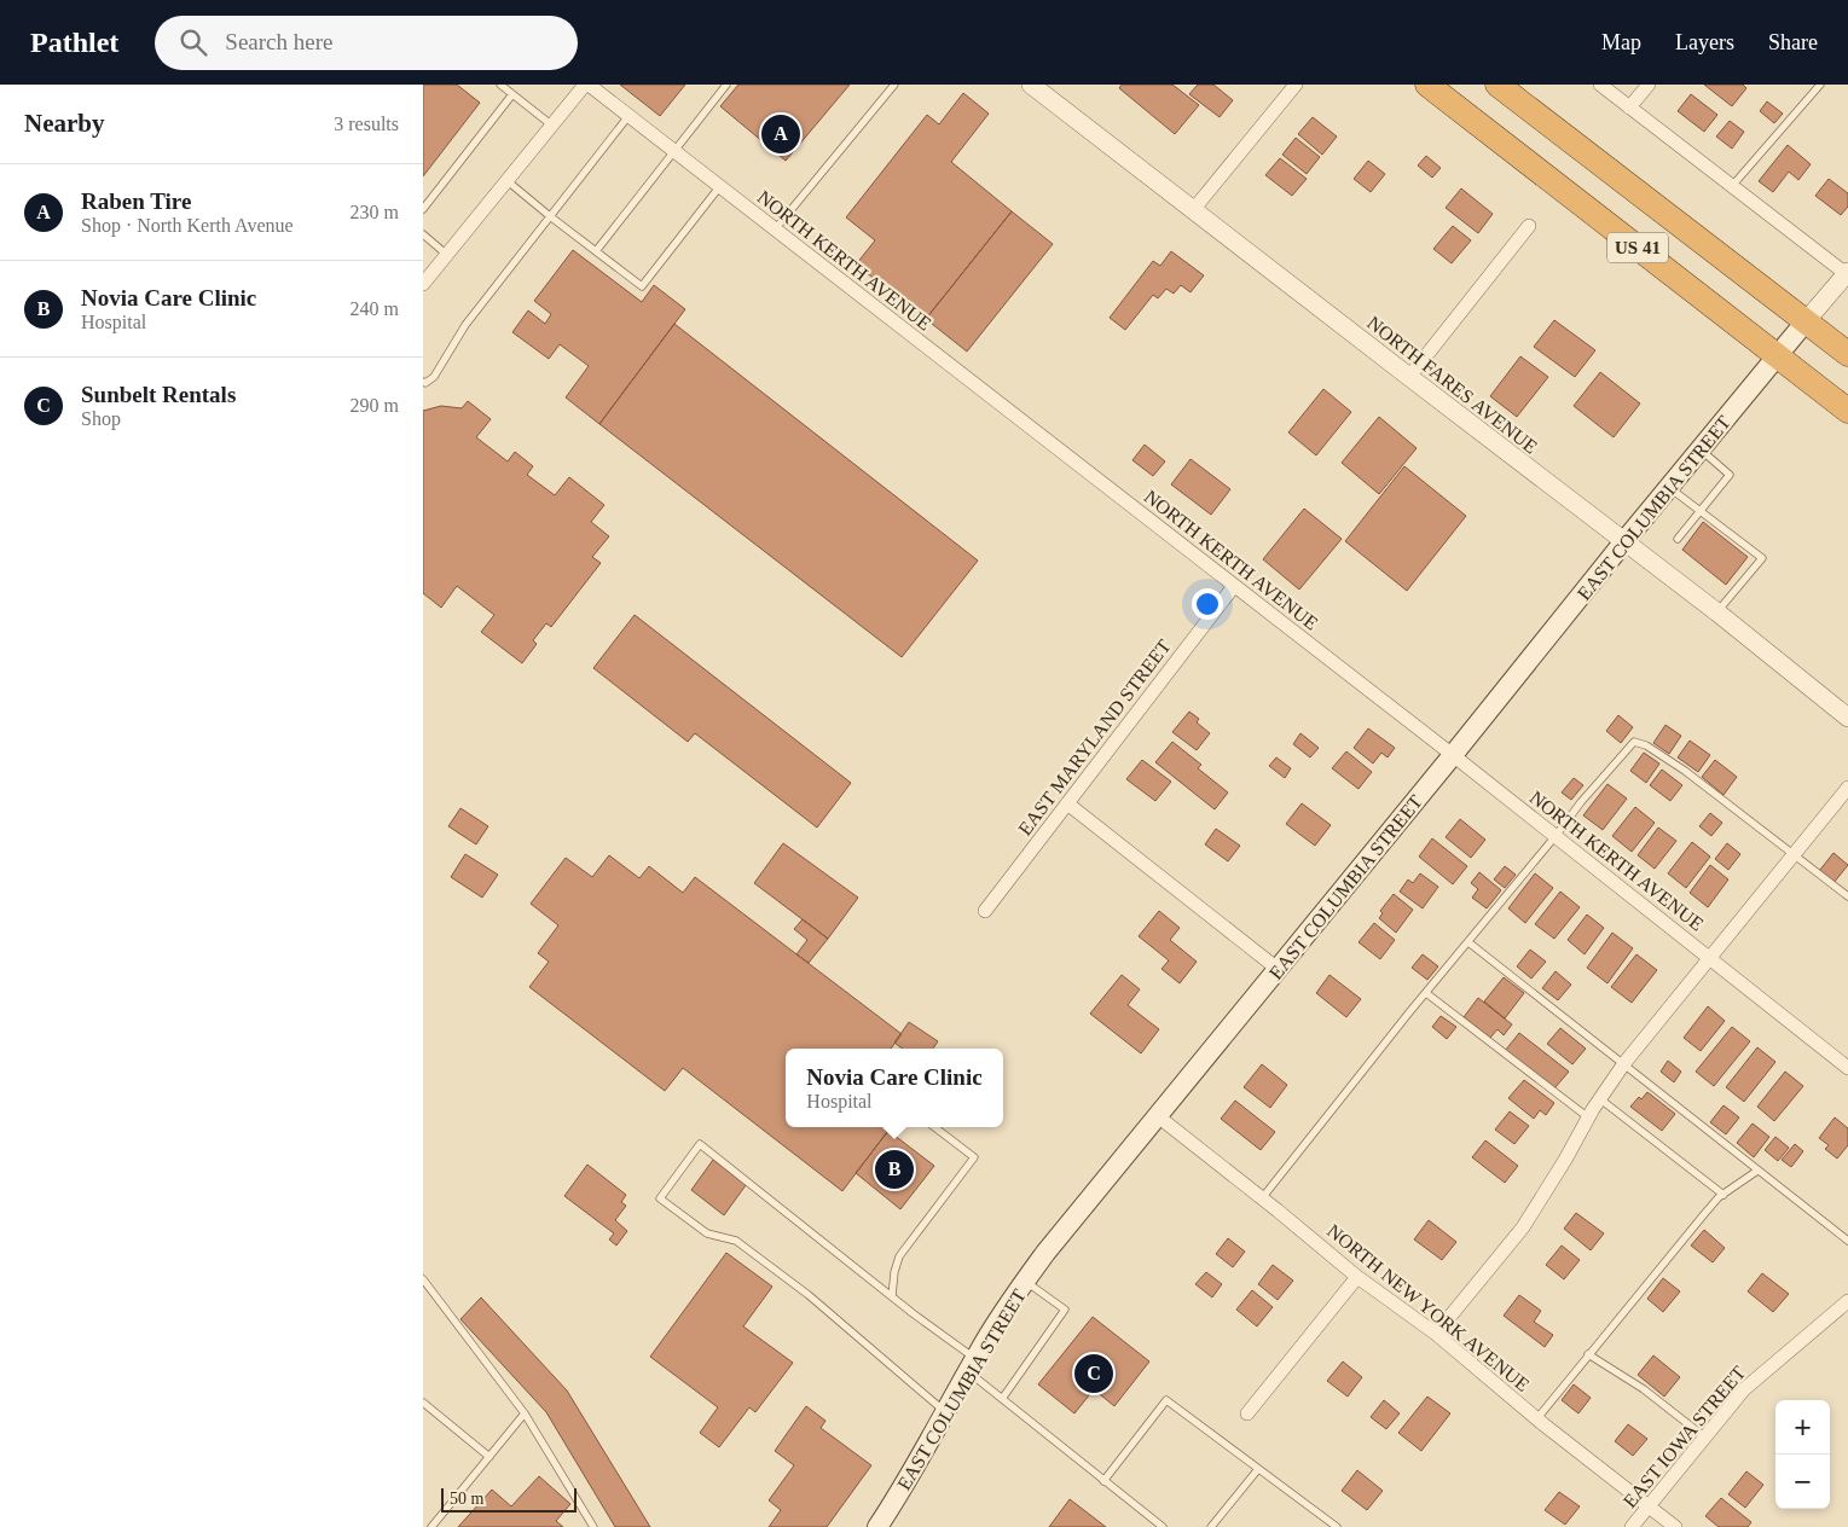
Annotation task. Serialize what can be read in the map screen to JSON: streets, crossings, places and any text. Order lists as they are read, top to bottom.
{
  "streets": {
    "highway": ["US 41"],
    "main road": ["EAST COLUMBIA STREET"],
    "street": [
      "NORTH KERTH AVENUE",
      "NORTH FARES AVENUE",
      "EAST MARYLAND STREET",
      "NORTH NEW YORK AVENUE",
      "EAST IOWA STREET"
    ]
  },
  "crossings": [
    ["US 41", "EAST COLUMBIA STREET"],
    ["NORTH KERTH AVENUE", "EAST COLUMBIA STREET"],
    ["NORTH KERTH AVENUE", "EAST MARYLAND STREET"],
    ["NORTH FARES AVENUE", "EAST COLUMBIA STREET"],
    ["EAST COLUMBIA STREET", "NORTH NEW YORK AVENUE"],
    ["NORTH NEW YORK AVENUE", "EAST IOWA STREET"]
  ],
  "scale_bar": "50 m",
  "page": {
    "header": "Pathlet",
    "search": "Search here",
    "nav": ["Map", "Layers", "Share"],
    "heading": ["Nearby", "3 results"],
    "pins": ["A", "B", "C"],
    "list": [
      {
        "mark": "A",
        "name": "Raben Tire",
        "note": "Shop · North Kerth Avenue",
        "value": "230 m"
      },
      {
        "mark": "B",
        "name": "Novia Care Clinic",
        "note": "Hospital",
        "value": "240 m"
      },
      {
        "mark": "C",
        "name": "Sunbelt Rentals",
        "note": "Shop",
        "value": "290 m"
      }
    ],
    "popup": ["Novia Care Clinic", "Hospital"],
    "map_buttons": ["+", "−"],
    "scale": "50 m"
  }
}
